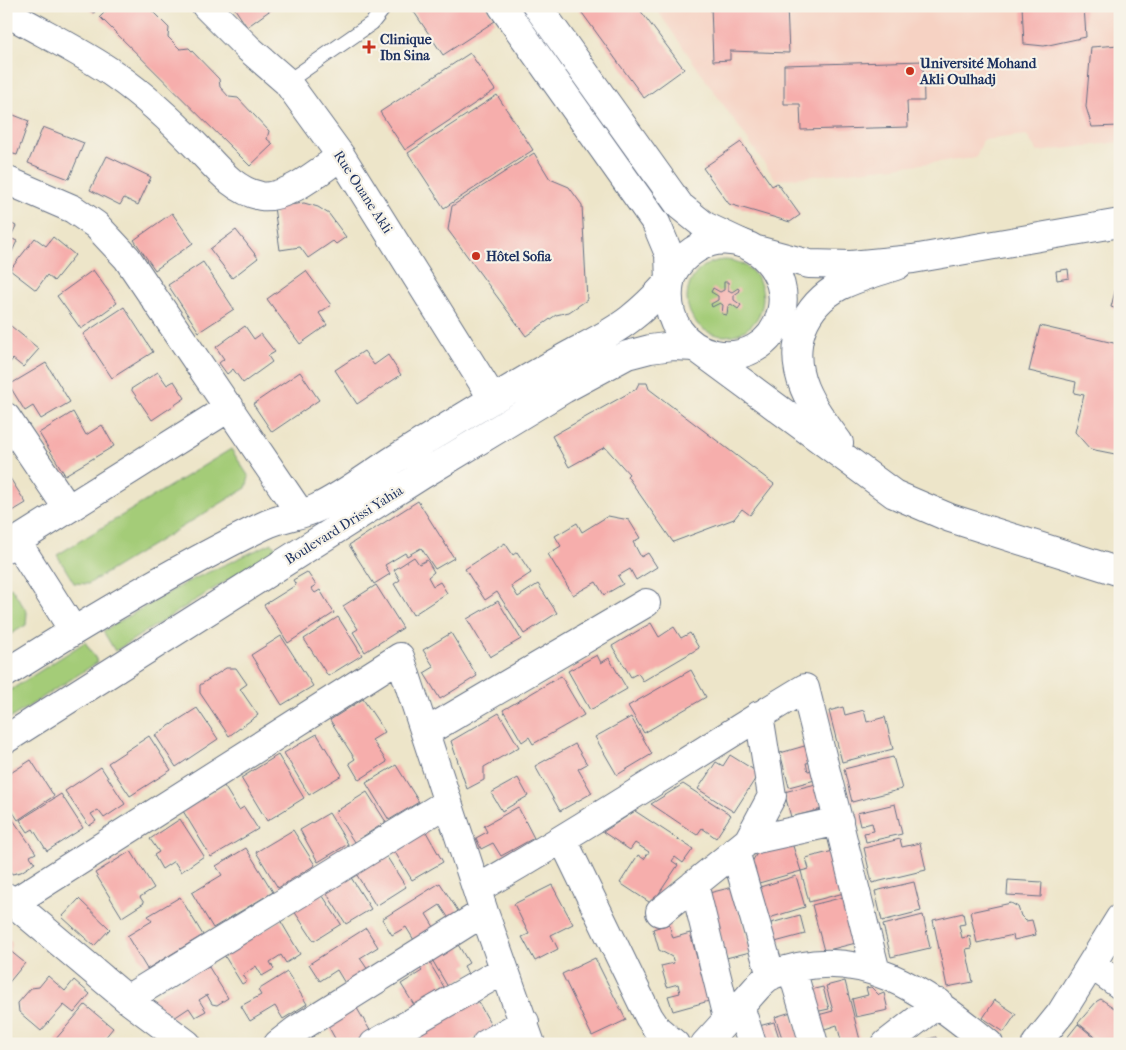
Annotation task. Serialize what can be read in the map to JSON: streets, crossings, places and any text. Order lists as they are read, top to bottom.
{
  "streets": {
    "street": ["Rue Ouane Akli", "Boulevard Drissi Yahia"]
  },
  "crossings": [
    ["Rue Ouane Akli", "Boulevard Drissi Yahia"]
  ],
  "places": {
    "health": ["Clinique Ibn Sina"],
    "other": ["Université Mohand Akli Oulhadj", "Hôtel Sofia"]
  }
}
